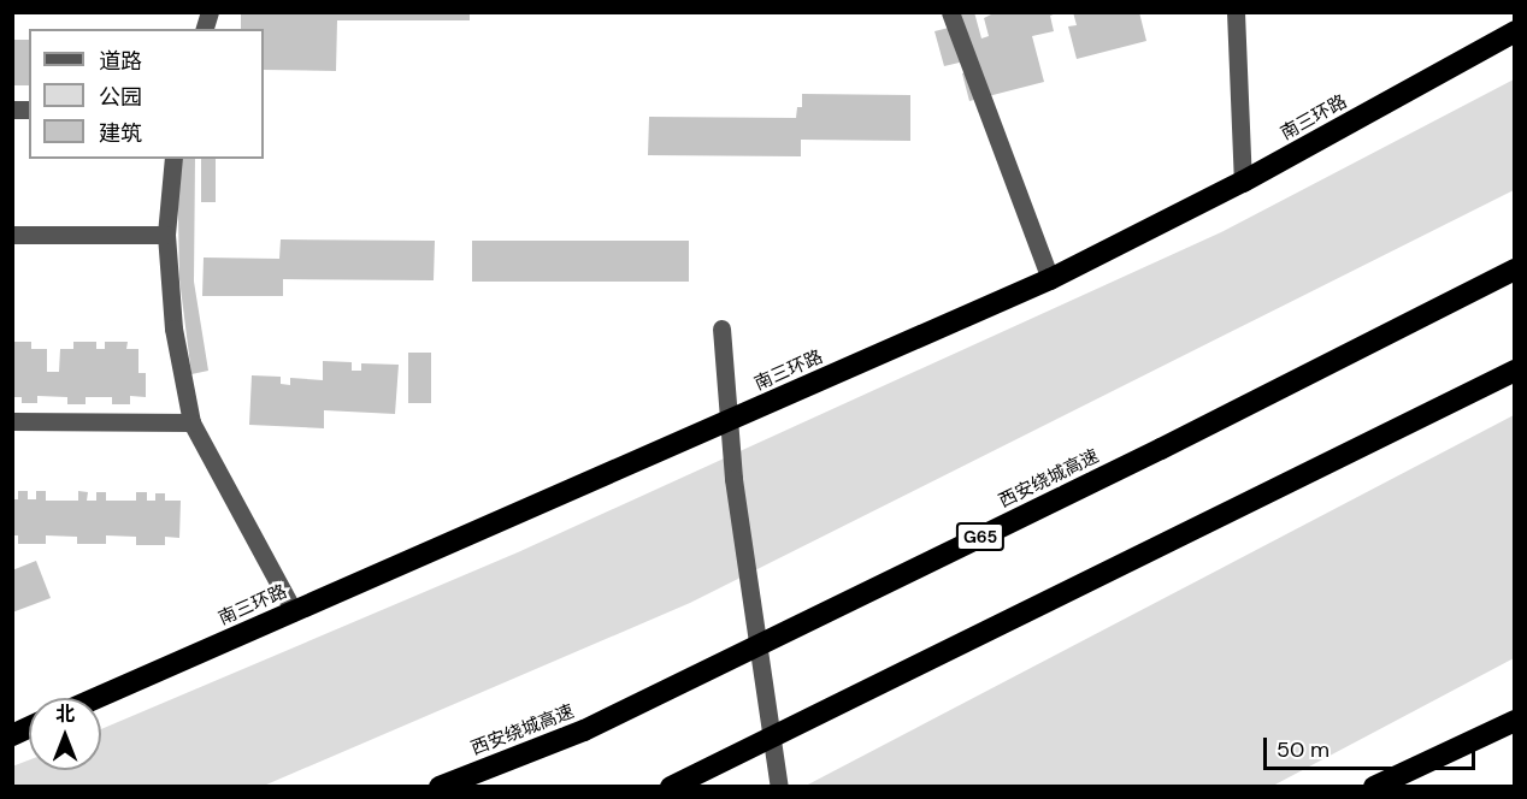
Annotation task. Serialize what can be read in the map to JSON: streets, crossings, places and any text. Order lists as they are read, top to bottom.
{
  "streets": {
    "highway": ["南三环路", "西安绕城高速", "G65"]
  },
  "legend": ["道路", "公园", "建筑"],
  "scale_bar": "50 m",
  "north": "top"
}
